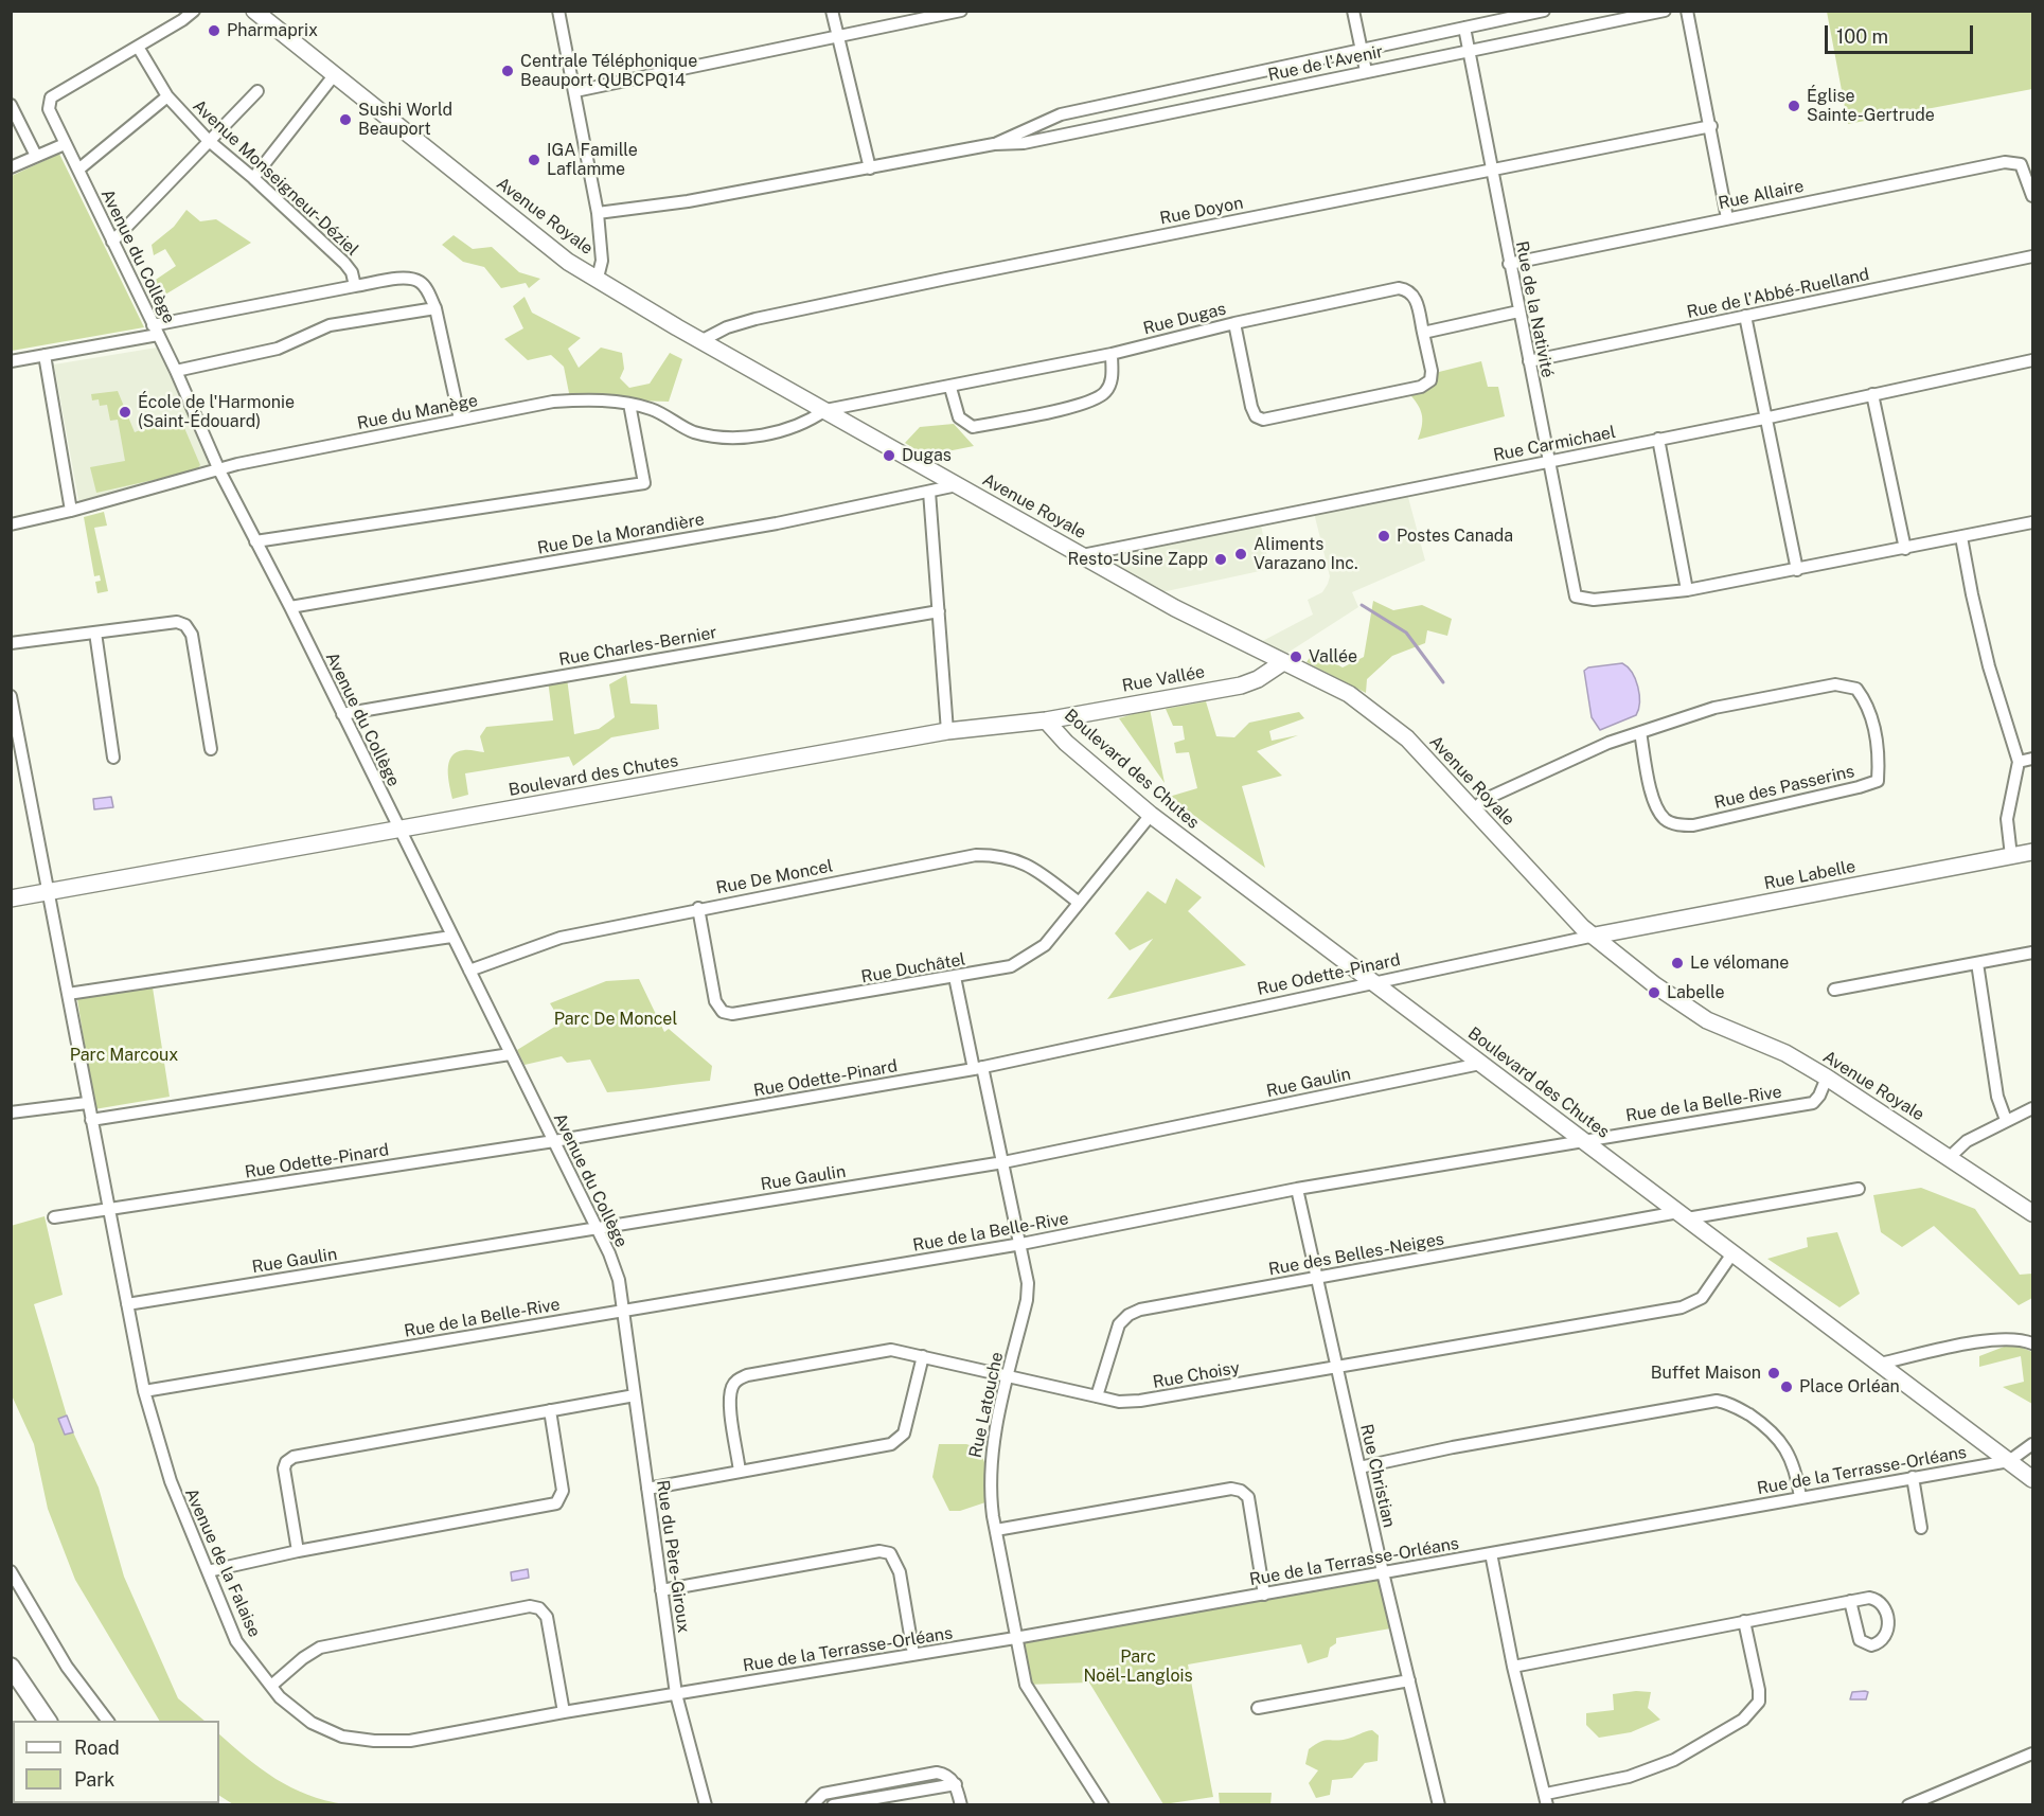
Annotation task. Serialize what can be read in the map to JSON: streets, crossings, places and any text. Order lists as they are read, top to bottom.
{
  "streets": {
    "street": [
      "Rue de l'Avenir",
      "Avenue Monseigneur-Déziel",
      "Rue Allaire",
      "Rue Doyon",
      "Avenue Royale",
      "Avenue du Collège",
      "Rue de l'Abbé-Ruelland",
      "Rue de la Nativité",
      "Rue Dugas",
      "Rue du Manège",
      "Rue Carmichael",
      "Rue De la Morandière",
      "Rue Charles-Bernier",
      "Rue Vallée",
      "Boulevard des Chutes",
      "Rue des Passerins",
      "Rue Labelle",
      "Rue De Moncel",
      "Rue Duchâtel",
      "Rue Odette-Pinard",
      "Rue Gaulin",
      "Rue de la Belle-Rive",
      "Rue des Belles-Neiges",
      "Rue Choisy",
      "Rue Latouche",
      "Rue de la Terrasse-Orléans",
      "Rue Christian",
      "Rue du Père-Giroux",
      "Avenue de la Falaise"
    ]
  },
  "crossings": [
    ["Rue de l'Avenir", "Rue de la Nativité"],
    ["Avenue Monseigneur-Déziel", "Avenue du Collège"],
    ["Rue Allaire", "Rue de la Nativité"],
    ["Rue Doyon", "Avenue Royale"],
    ["Rue Doyon", "Rue de la Nativité"],
    ["Avenue Royale", "Rue Dugas"],
    ["Avenue Royale", "Rue du Manège"],
    ["Avenue Royale", "Rue Carmichael"],
    ["Avenue Royale", "Rue De la Morandière"],
    ["Avenue Royale", "Rue Vallée"],
    ["Avenue Royale", "Rue des Passerins"],
    ["Avenue Royale", "Rue Labelle"],
    ["Avenue Royale", "Rue Odette-Pinard"],
    ["Avenue Royale", "Rue de la Belle-Rive"],
    ["Avenue du Collège", "Rue du Manège"],
    ["Avenue du Collège", "Rue De la Morandière"],
    ["Avenue du Collège", "Rue Charles-Bernier"],
    ["Avenue du Collège", "Boulevard des Chutes"],
    ["Avenue du Collège", "Rue De Moncel"],
    ["Avenue du Collège", "Rue Odette-Pinard"],
    ["Avenue du Collège", "Rue Gaulin"],
    ["Avenue du Collège", "Rue de la Belle-Rive"],
    ["Avenue du Collège", "Rue du Père-Giroux"],
    ["Rue de l'Abbé-Ruelland", "Rue de la Nativité"],
    ["Rue de la Nativité", "Rue Carmichael"],
    ["Rue Dugas", "Rue du Manège"],
    ["Rue Vallée", "Boulevard des Chutes"],
    ["Boulevard des Chutes", "Rue Duchâtel"],
    ["Boulevard des Chutes", "Rue Odette-Pinard"],
    ["Boulevard des Chutes", "Rue Gaulin"],
    ["Boulevard des Chutes", "Rue de la Belle-Rive"],
    ["Boulevard des Chutes", "Rue des Belles-Neiges"],
    ["Boulevard des Chutes", "Rue Choisy"],
    ["Boulevard des Chutes", "Rue de la Terrasse-Orléans"],
    ["Boulevard des Chutes", "Avenue de la Falaise"],
    ["Rue Labelle", "Rue Odette-Pinard"],
    ["Rue De Moncel", "Rue Duchâtel"],
    ["Rue Duchâtel", "Rue Latouche"],
    ["Rue Odette-Pinard", "Rue Latouche"],
    ["Rue Odette-Pinard", "Avenue de la Falaise"],
    ["Rue Gaulin", "Rue Latouche"],
    ["Rue Gaulin", "Avenue de la Falaise"],
    ["Rue de la Belle-Rive", "Rue Latouche"],
    ["Rue de la Belle-Rive", "Rue Christian"],
    ["Rue de la Belle-Rive", "Rue du Père-Giroux"],
    ["Rue de la Belle-Rive", "Avenue de la Falaise"],
    ["Rue des Belles-Neiges", "Rue Choisy"],
    ["Rue des Belles-Neiges", "Rue Christian"],
    ["Rue Choisy", "Rue Latouche"],
    ["Rue Choisy", "Rue Christian"],
    ["Rue Latouche", "Rue de la Terrasse-Orléans"],
    ["Rue de la Terrasse-Orléans", "Rue Christian"],
    ["Rue de la Terrasse-Orléans", "Rue du Père-Giroux"],
    ["Rue de la Terrasse-Orléans", "Avenue de la Falaise"],
    ["Rue du Père-Giroux", "Avenue de la Falaise"]
  ],
  "parks": ["Parc De Moncel", "Parc Marcoux", "Parc Noël-Langlois"],
  "places": [
    "Pharmaprix",
    "Centrale Téléphonique Beauport QUBCPQ14",
    "Église Sainte-Gertrude",
    "Sushi World Beauport",
    "IGA Famille Laflamme",
    "École de l'Harmonie (Saint-Édouard)",
    "Dugas",
    "Postes Canada",
    "Aliments Varazano Inc.",
    "Resto-Usine Zapp",
    "Vallée",
    "Le vélomane",
    "Labelle",
    "Buffet Maison",
    "Place Orléan"
  ],
  "legend": ["Road", "Park"],
  "scale_bar": "100 m"
}
